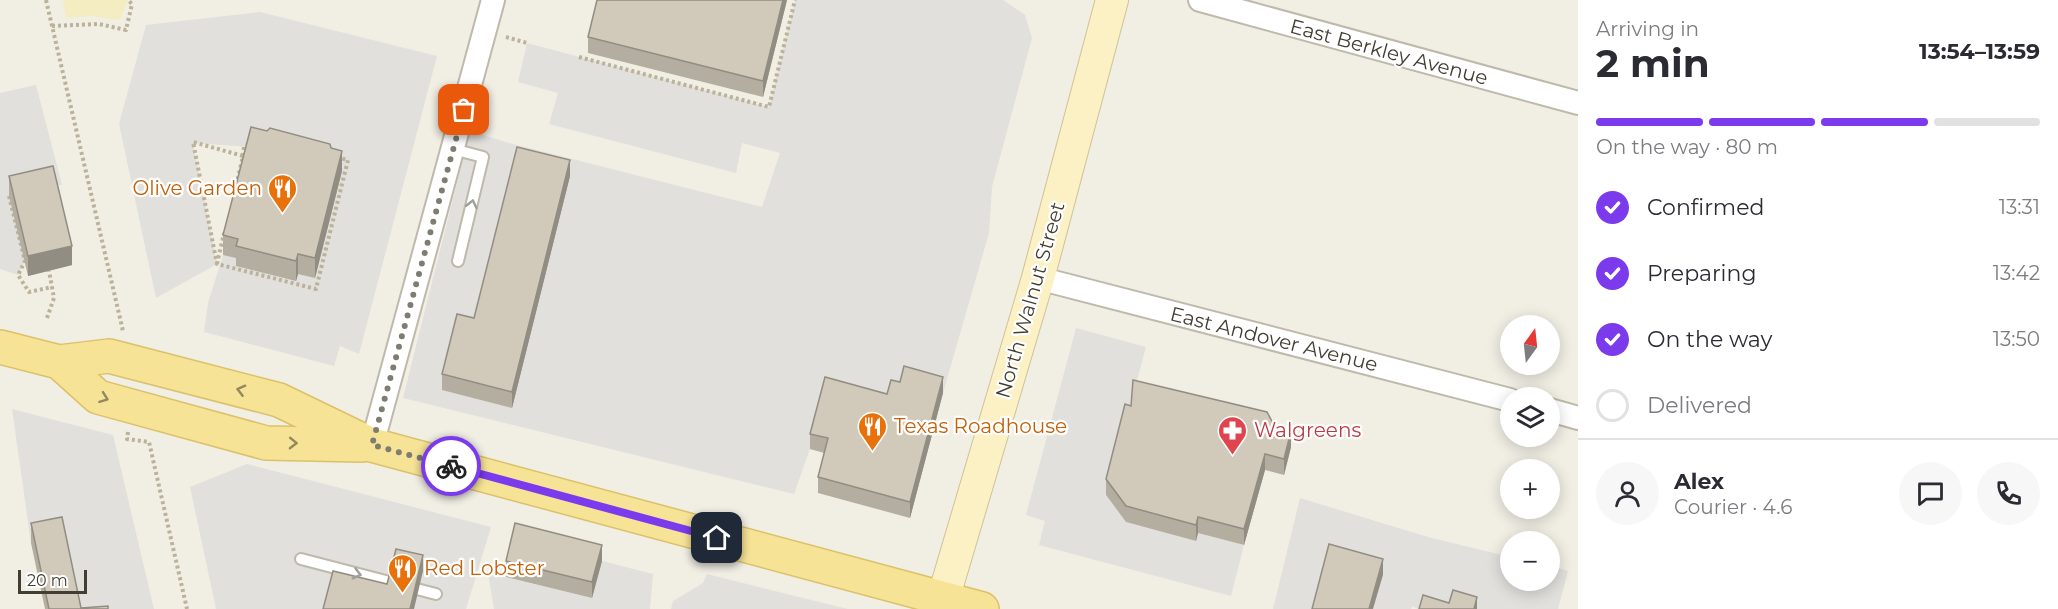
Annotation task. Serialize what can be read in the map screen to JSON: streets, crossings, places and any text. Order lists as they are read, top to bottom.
{
  "streets": {
    "main road": ["North Walnut Street"],
    "street": ["East Berkley Avenue", "East Andover Avenue"]
  },
  "crossings": [
    ["North Walnut Street", "East Andover Avenue"]
  ],
  "places": {
    "restaurant": ["Olive Garden", "Texas Roadhouse", "Red Lobster"],
    "pharmacy": ["Walgreens"]
  },
  "scale_bar": "20 m",
  "north": "top",
  "page": {
    "heading": ["2 min", "Arriving in", "13:54–13:59"],
    "panel": ["Alex", "Courier · 4.6"],
    "bar": "On the way · 80 m",
    "list": [
      ["Confirmed", "13:31"],
      ["Preparing", "13:42"],
      ["On the way", "13:50"],
      "Delivered"
    ],
    "map_buttons": ["+", "−"],
    "scale": "20 m"
  }
}
